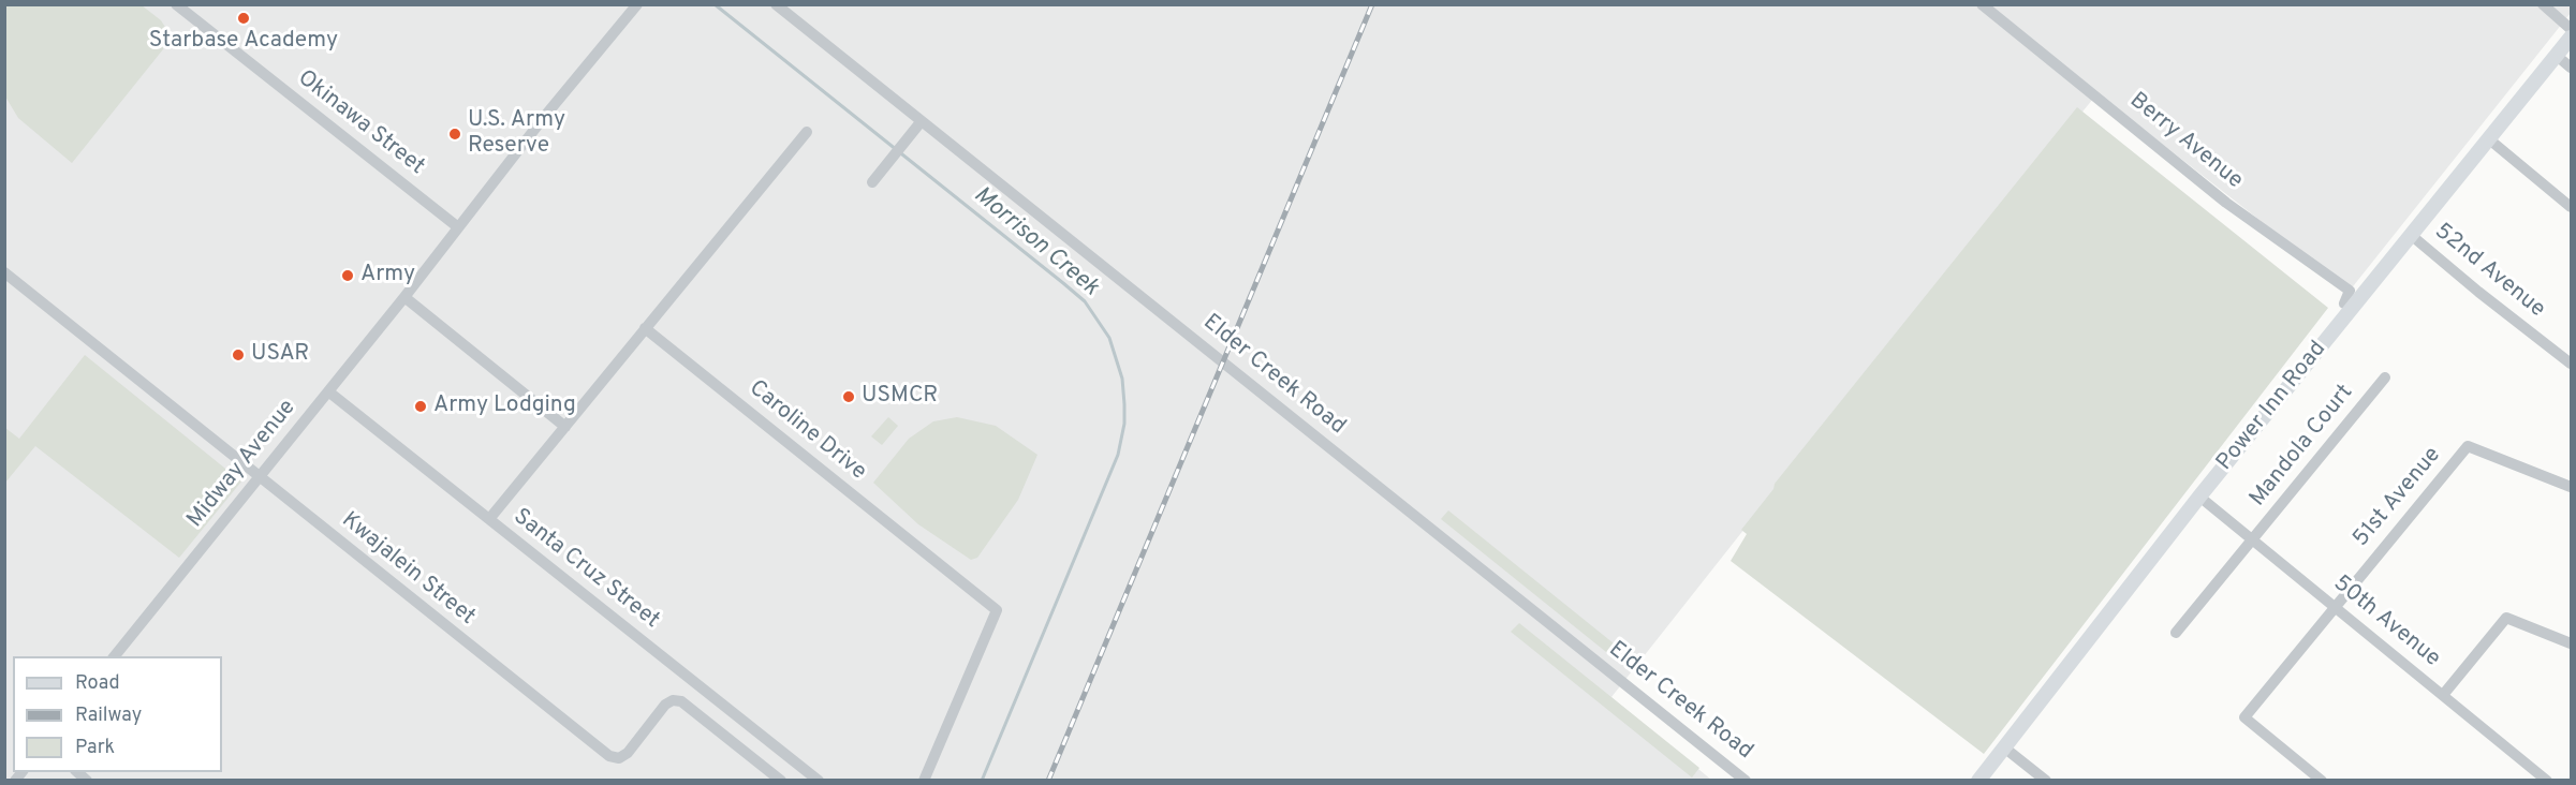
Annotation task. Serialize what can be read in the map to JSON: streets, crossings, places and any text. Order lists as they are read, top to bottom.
{
  "streets": {
    "main road": ["Power Inn Road"],
    "street": [
      "Okinawa Street",
      "Berry Avenue",
      "52nd Avenue",
      "Elder Creek Road",
      "Caroline Drive",
      "Mandola Court",
      "Midway Avenue",
      "51st Avenue",
      "Kwajalein Street",
      "Santa Cruz Street",
      "50th Avenue"
    ]
  },
  "crossings": [
    ["Okinawa Street", "Midway Avenue"],
    ["Berry Avenue", "Power Inn Road"],
    ["52nd Avenue", "Power Inn Road"],
    ["Power Inn Road", "50th Avenue"],
    ["Mandola Court", "50th Avenue"],
    ["Midway Avenue", "Kwajalein Street"],
    ["Midway Avenue", "Santa Cruz Street"],
    ["51st Avenue", "50th Avenue"]
  ],
  "water": ["Morrison Creek"],
  "places": [
    "Starbase Academy",
    "U.S. Army Reserve",
    "Army",
    "USAR",
    "USMCR",
    "Army Lodging"
  ],
  "legend": ["Road", "Railway", "Park"]
}
